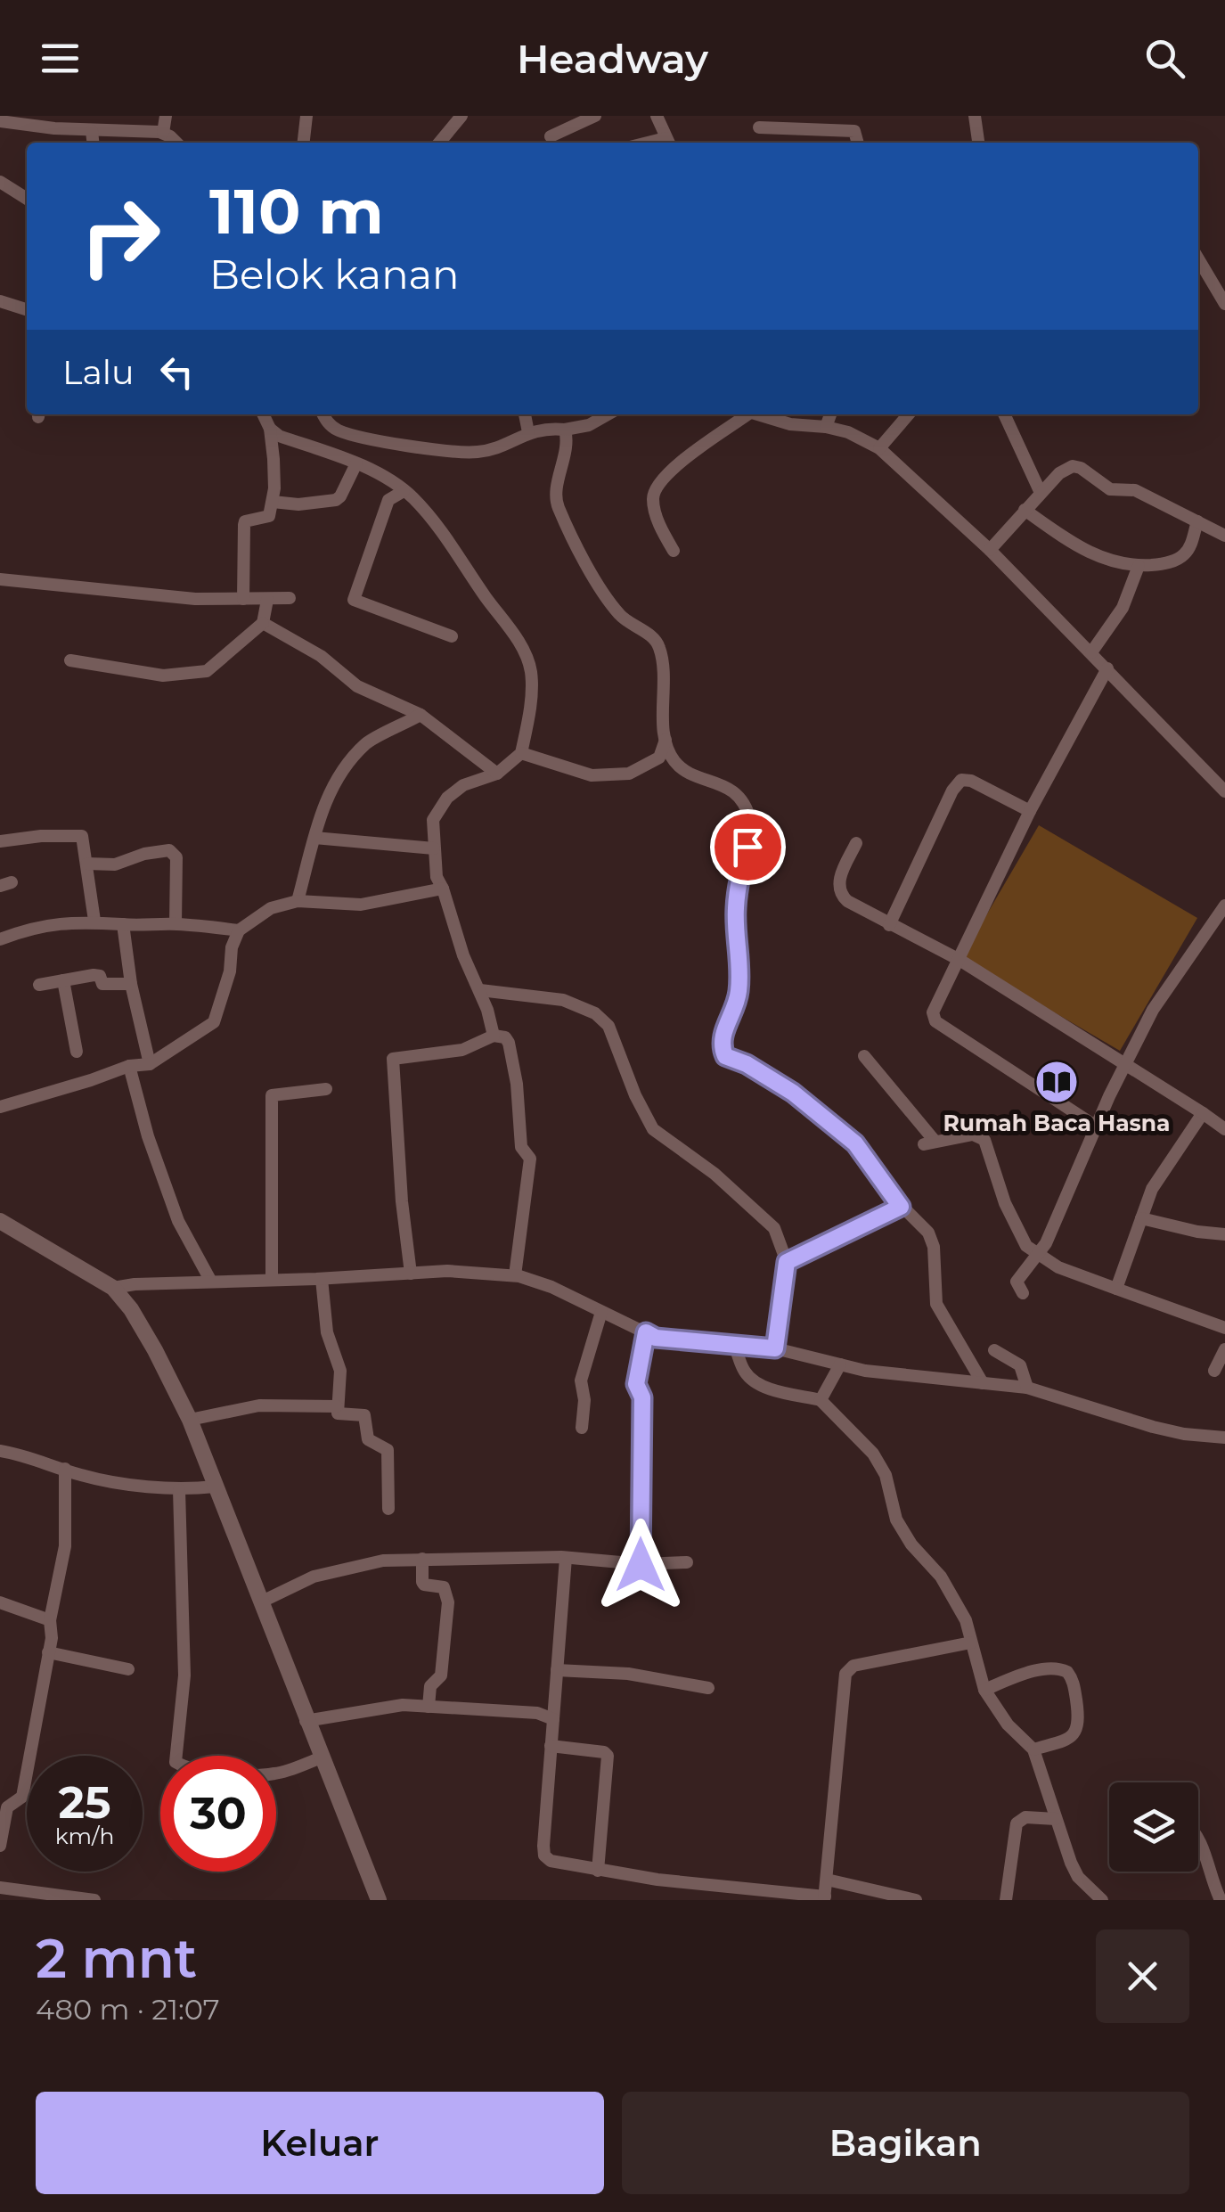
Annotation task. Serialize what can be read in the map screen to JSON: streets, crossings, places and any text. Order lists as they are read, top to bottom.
{
  "places": {
    "library": ["Rumah Baca Hasna"]
  },
  "page": {
    "header": "Headway",
    "turn": ["110 m", "Belok kanan"],
    "then": "Lalu",
    "speed": "25 km/h",
    "limit": "30",
    "heading": ["2 mnt", "480 m · 21:07"],
    "buttons": ["Keluar", "Bagikan"]
  }
}
